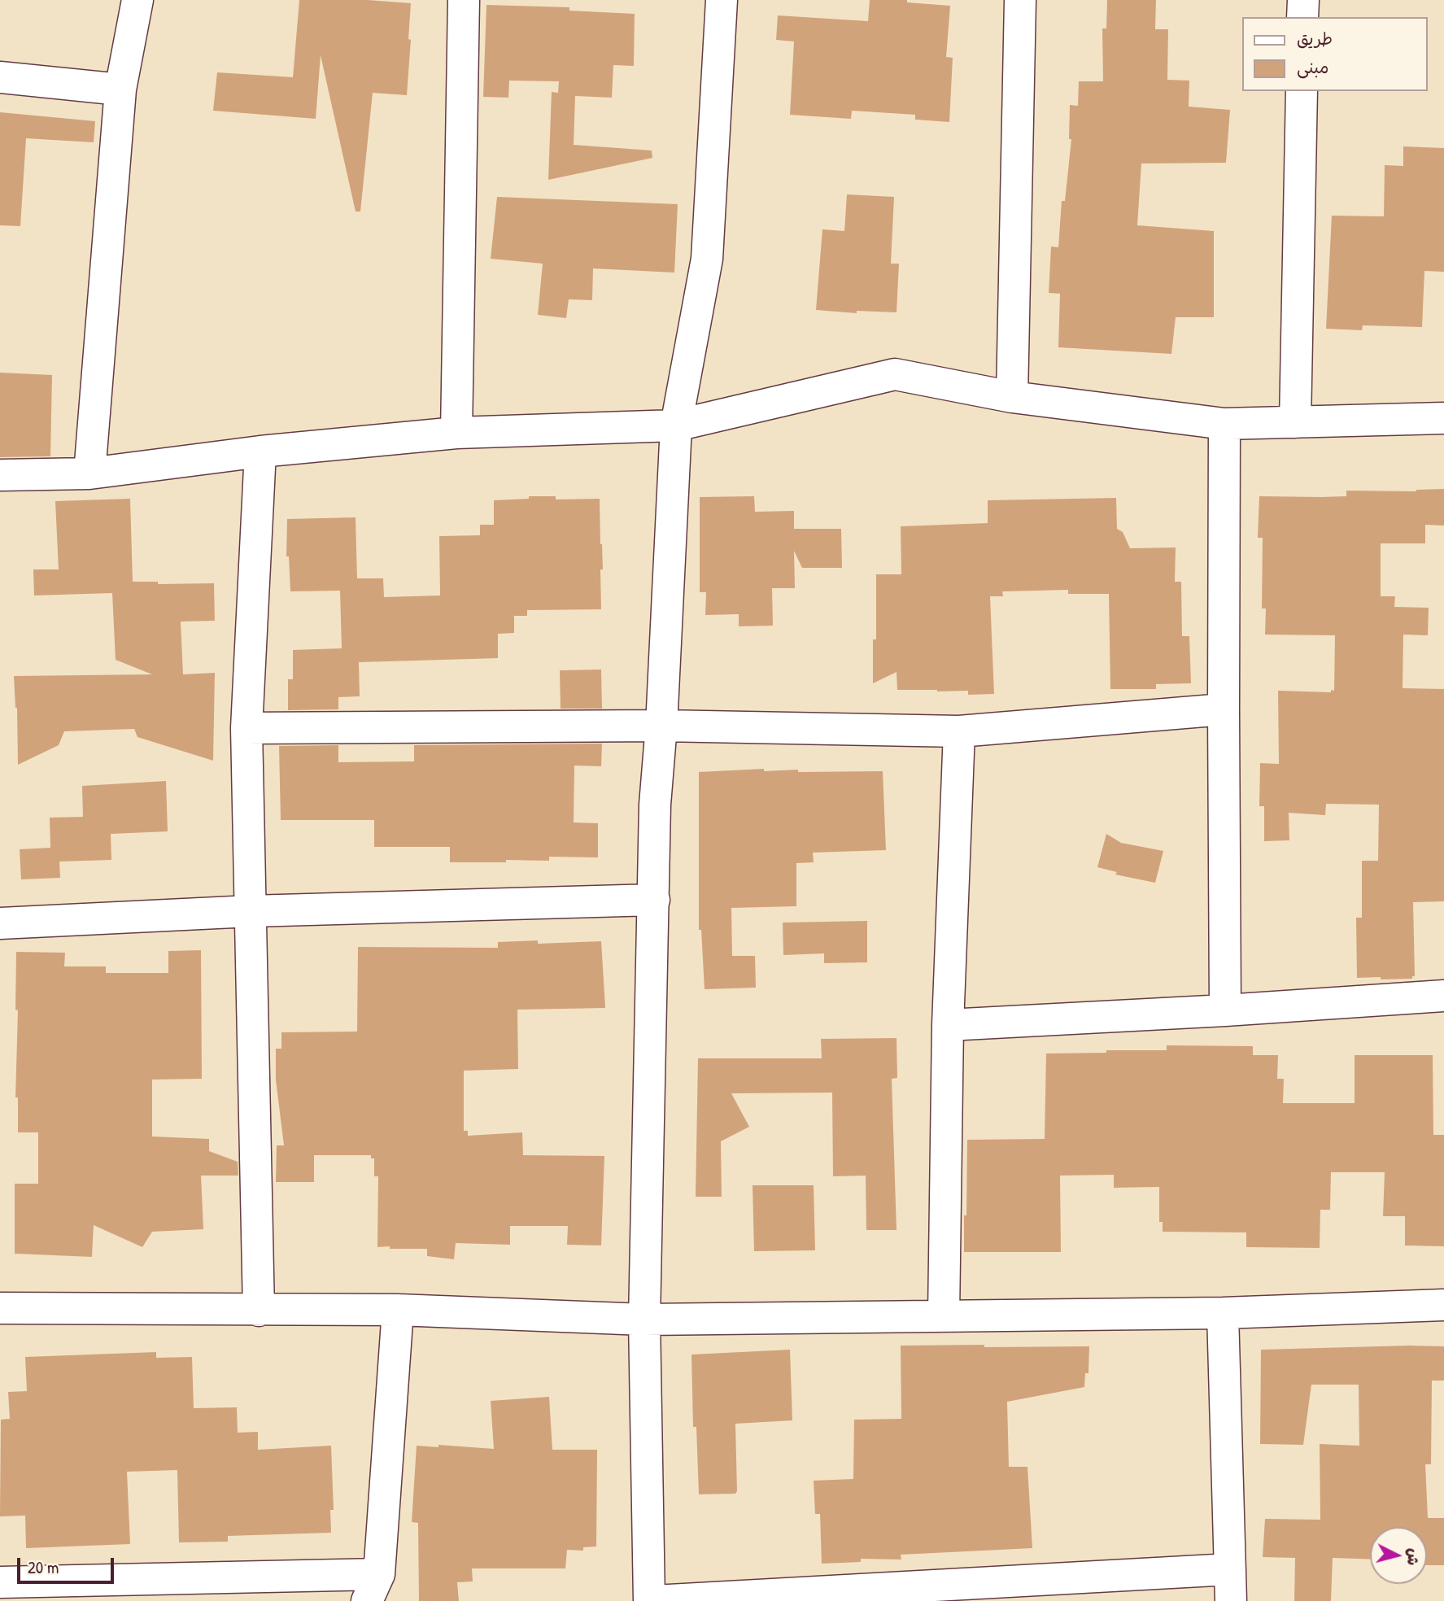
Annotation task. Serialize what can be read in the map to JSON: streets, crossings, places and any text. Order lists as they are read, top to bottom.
{
  "legend": ["طريق", "مبنى"],
  "scale_bar": "20 m",
  "north": "right"
}
